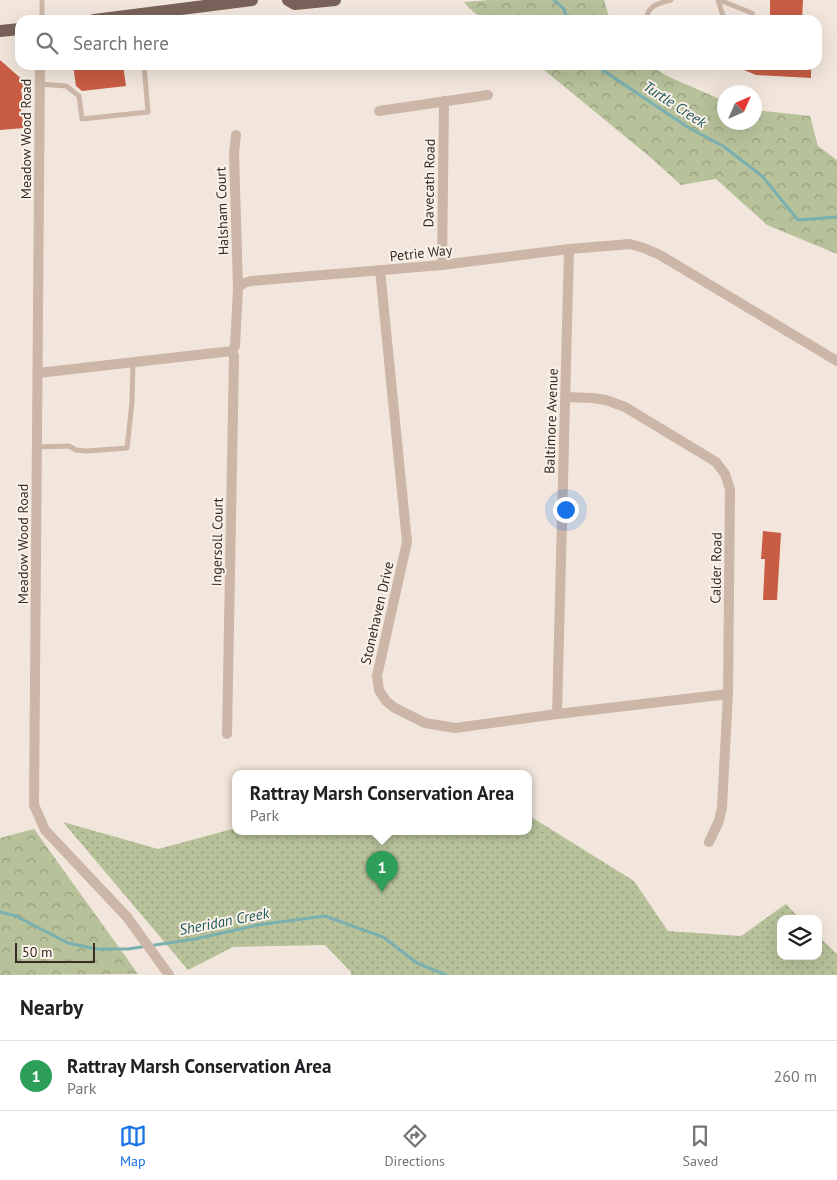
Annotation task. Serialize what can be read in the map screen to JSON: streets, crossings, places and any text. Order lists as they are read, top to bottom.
{
  "streets": {
    "street": [
      "Meadow Wood Road",
      "Davecath Road",
      "Halsham Court",
      "Petrie Way",
      "Baltimore Avenue",
      "Ingersoll Court",
      "Calder Road",
      "Stonehaven Drive"
    ]
  },
  "crossings": [
    ["Davecath Road", "Petrie Way"],
    ["Halsham Court", "Petrie Way"],
    ["Petrie Way", "Baltimore Avenue"],
    ["Petrie Way", "Stonehaven Drive"],
    ["Baltimore Avenue", "Calder Road"],
    ["Baltimore Avenue", "Stonehaven Drive"],
    ["Calder Road", "Stonehaven Drive"]
  ],
  "water": ["Turtle Creek", "Sheridan Creek"],
  "scale_bar": "50 m",
  "north": "top right",
  "page": {
    "search": "Search here",
    "popup": ["Rattray Marsh Conservation Area", "Park"],
    "pins": "1",
    "scale": "50 m",
    "heading": "Nearby",
    "list": [
      {
        "mark": "1",
        "name": "Rattray Marsh Conservation Area",
        "note": "Park",
        "value": "260 m"
      }
    ],
    "nav": ["Map", "Directions", "Saved"]
  }
}
